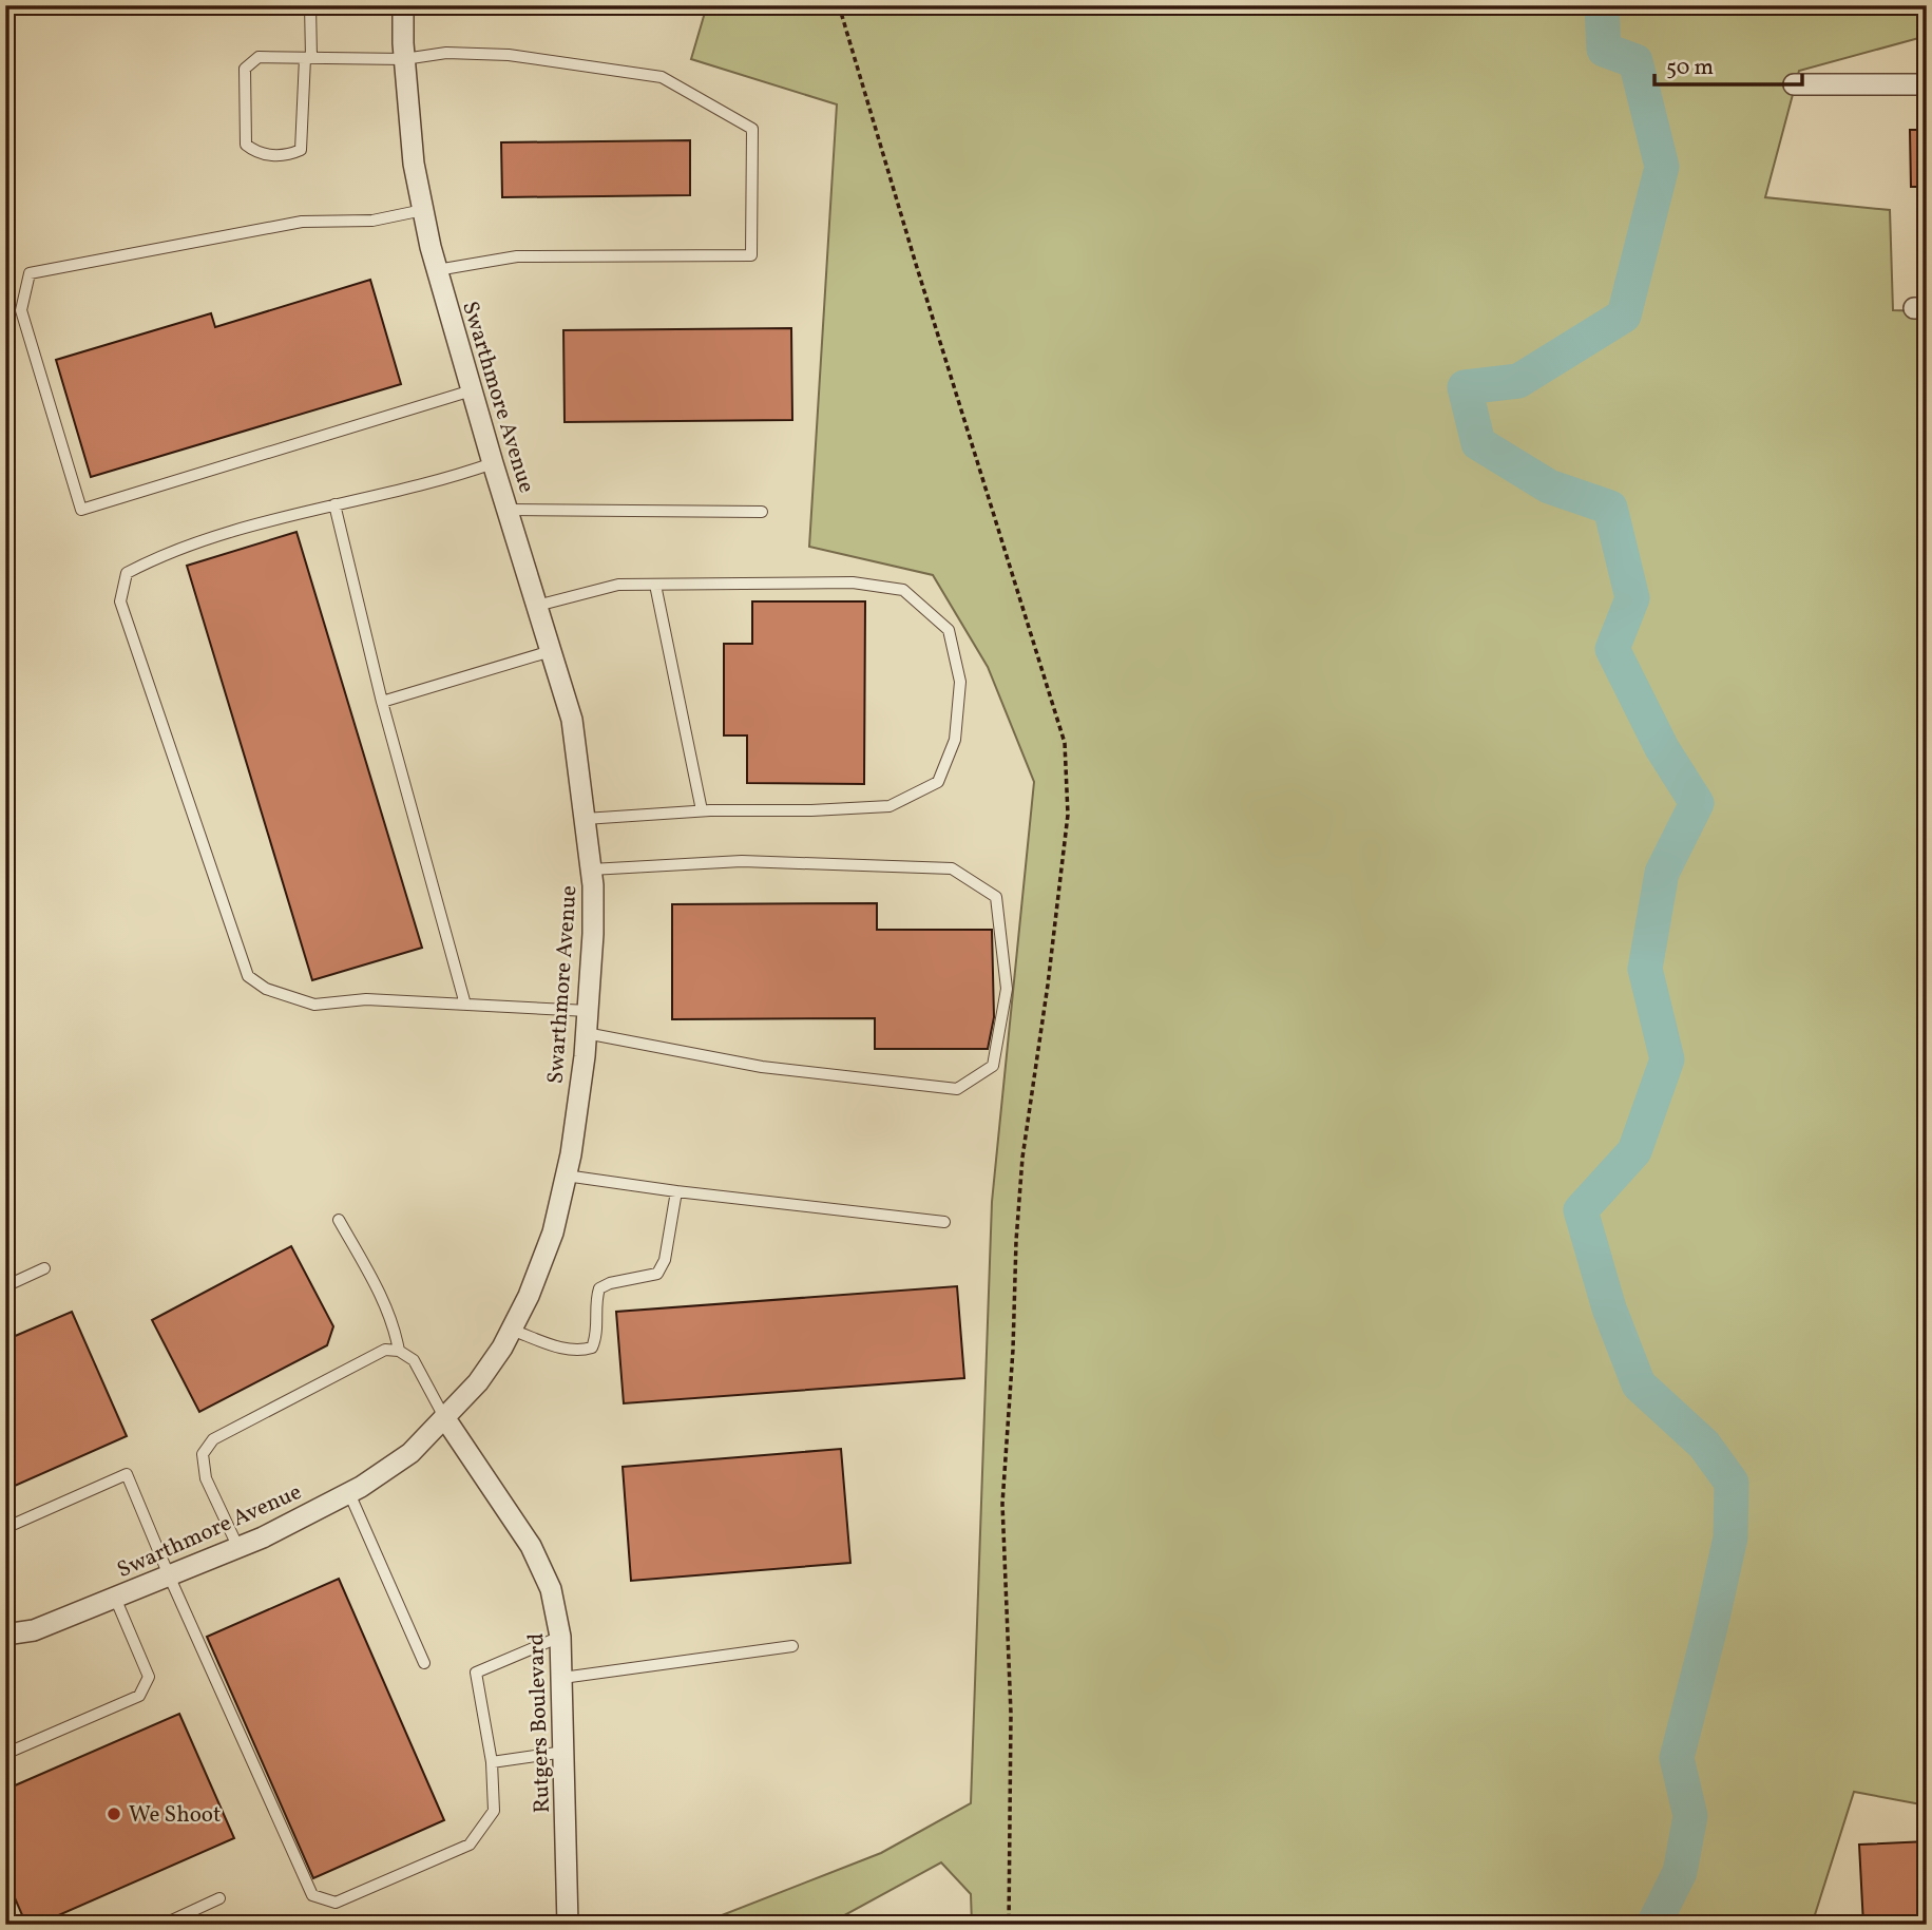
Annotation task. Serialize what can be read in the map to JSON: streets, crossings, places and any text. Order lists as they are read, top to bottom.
{
  "streets": {
    "street": ["Swarthmore Avenue", "Rutgers Boulevard"]
  },
  "crossings": [
    ["Swarthmore Avenue", "Rutgers Boulevard"]
  ],
  "places": ["We Shoot"],
  "scale_bar": "50 m"
}
